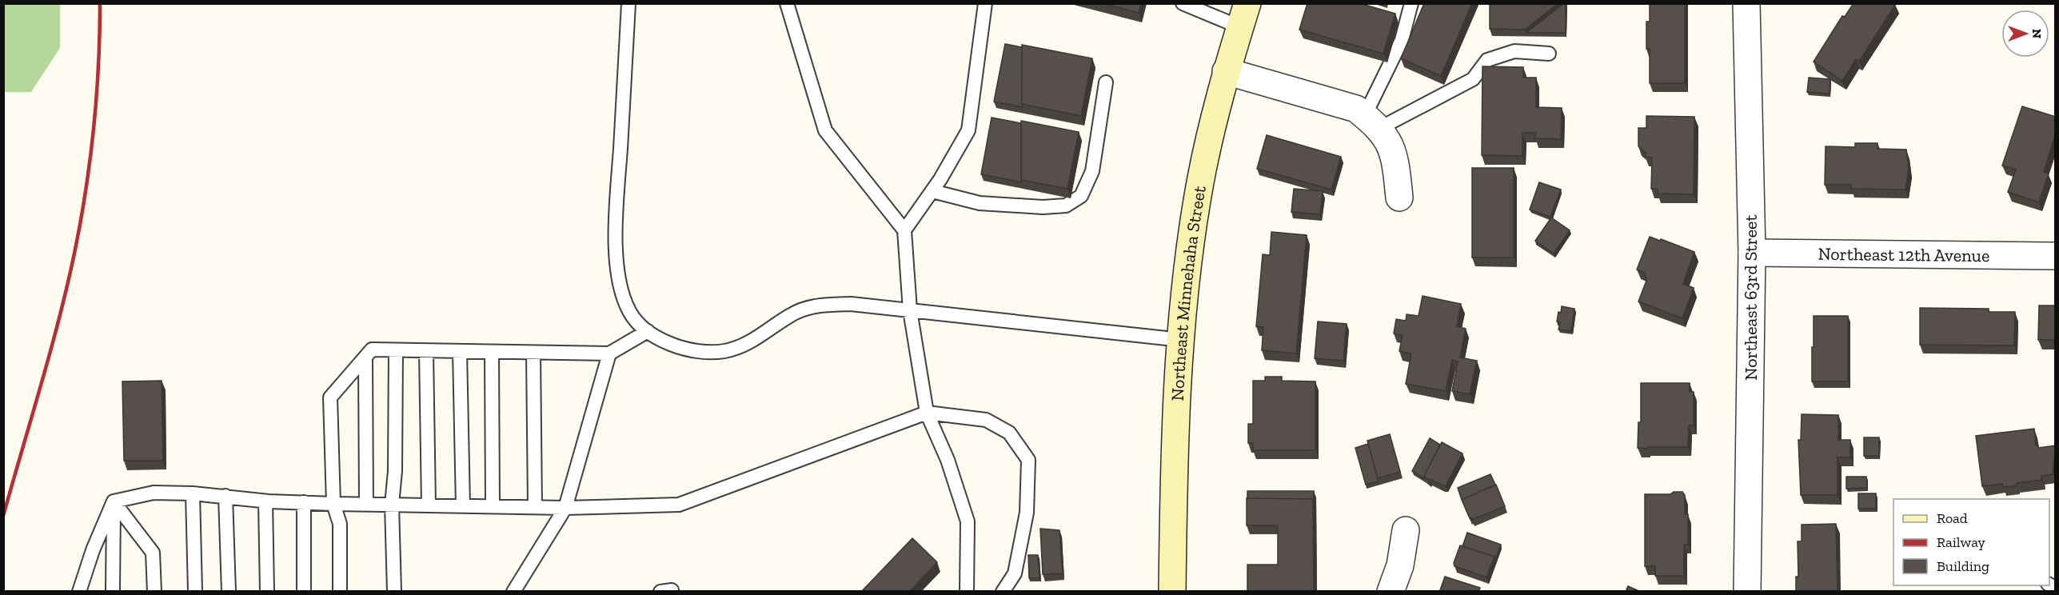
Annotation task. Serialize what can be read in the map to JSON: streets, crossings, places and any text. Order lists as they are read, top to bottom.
{
  "streets": {
    "main road": ["Northeast Minnehaha Street"],
    "street": ["Northeast 12th Avenue", "Northeast 63rd Street"]
  },
  "crossings": [
    ["Northeast 12th Avenue", "Northeast 63rd Street"]
  ],
  "legend": ["Road", "Railway", "Building"],
  "north": "right"
}
